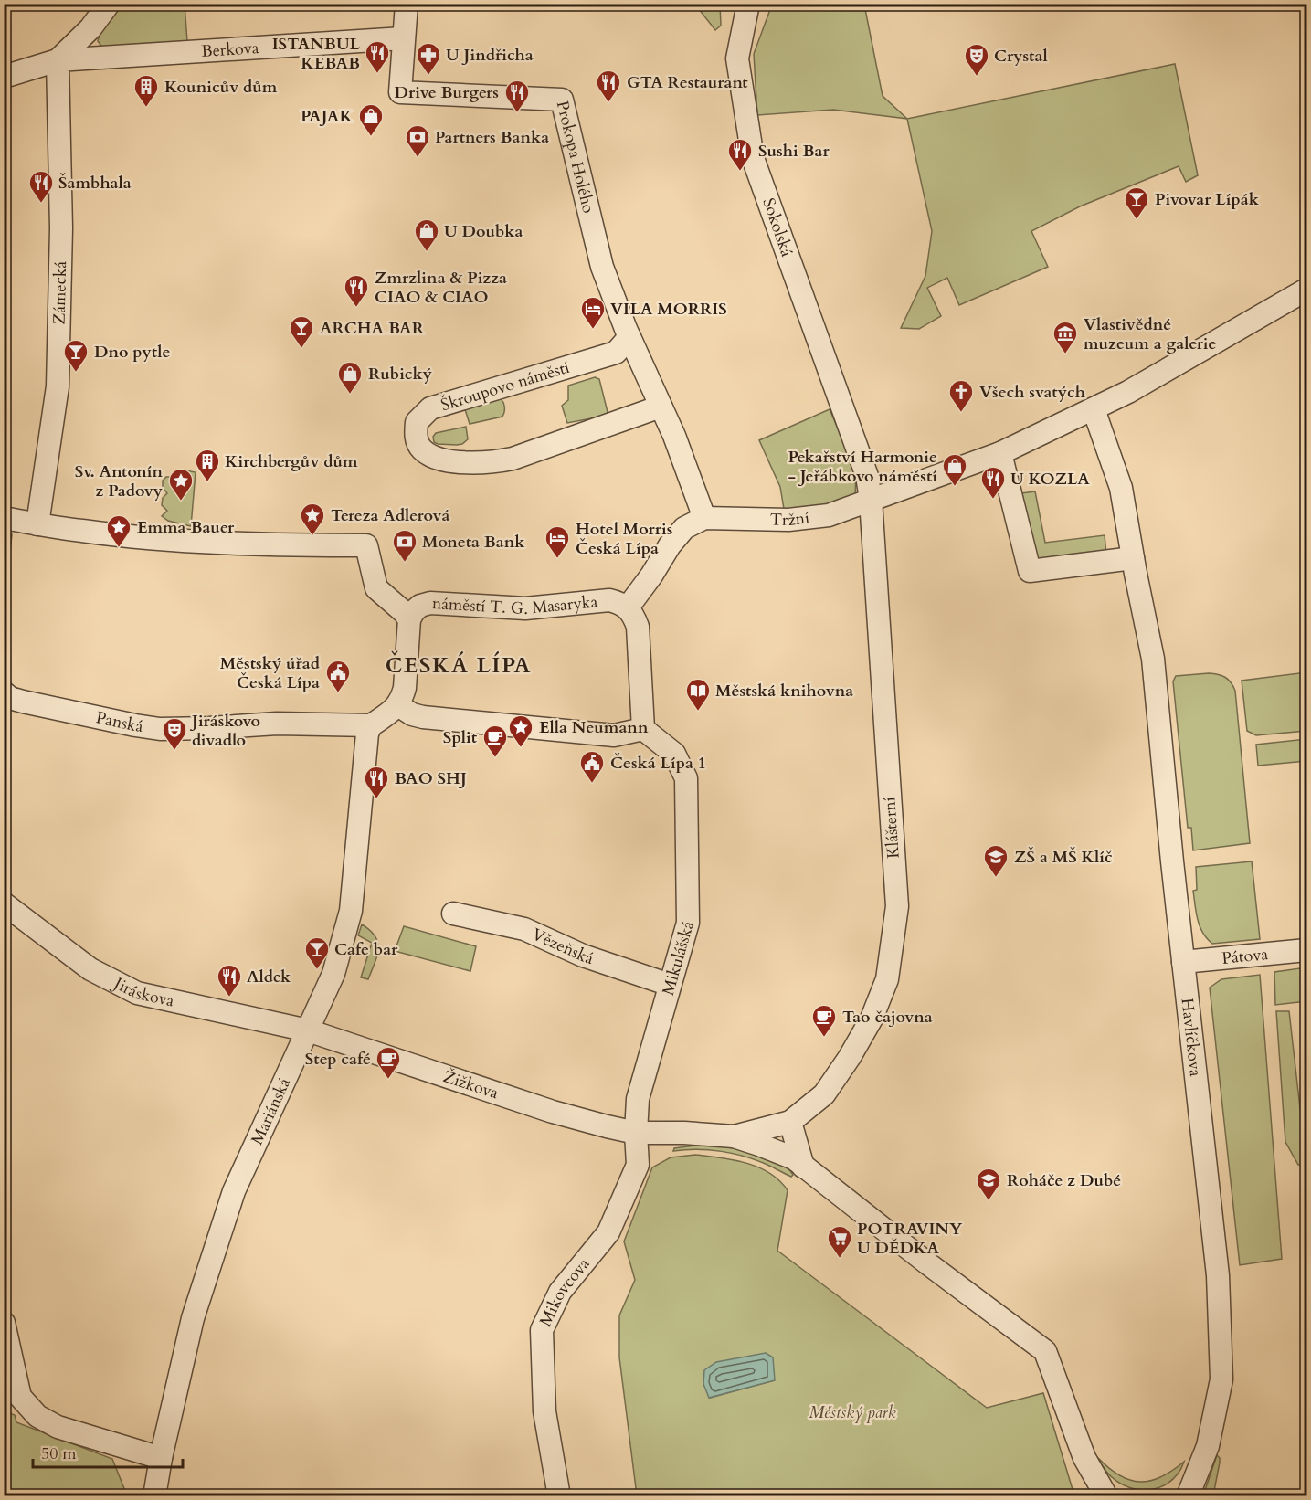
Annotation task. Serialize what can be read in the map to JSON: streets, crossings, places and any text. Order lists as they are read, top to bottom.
{
  "streets": {
    "street": [
      "Berkova",
      "Prokopa Holého",
      "Sokolská",
      "Zámecká",
      "Škroupovo náměstí",
      "Tržní",
      "náměstí T. G. Masaryka",
      "Panská",
      "Klášterní",
      "Vězeňská",
      "Pátova",
      "Mikulášská",
      "Jiráskova",
      "Havlíčkova",
      "Žižkova",
      "Mariánská",
      "Mikovcova"
    ]
  },
  "crossings": [
    ["Berkova", "Prokopa Holého"],
    ["Berkova", "Zámecká"],
    ["Prokopa Holého", "Škroupovo náměstí"],
    ["Sokolská", "Tržní"],
    ["Sokolská", "Klášterní"],
    ["Zámecká", "náměstí T. G. Masaryka"],
    ["Tržní", "Klášterní"],
    ["Tržní", "Havlíčkova"],
    ["Panská", "Mariánská"],
    ["Vězeňská", "Mikulášská"],
    ["Pátova", "Havlíčkova"],
    ["Mikulášská", "Žižkova"],
    ["Mikulášská", "Mikovcova"],
    ["Jiráskova", "Žižkova"],
    ["Jiráskova", "Mariánská"],
    ["Žižkova", "Mariánská"],
    ["Žižkova", "Mikovcova"]
  ],
  "districts": ["ČESKÁ LÍPA"],
  "parks": ["Městský park"],
  "places": {
    "restaurant": [
      "ISTANBUL KEBAB",
      "GTA Restaurant",
      "Drive Burgers",
      "Sushi Bar",
      "Šambhala",
      "Zmrzlina & Pizza CIAO & CIAO",
      "U KOZLA",
      "BAO SHJ",
      "Aldek"
    ],
    "pharmacy": ["U Jindřicha"],
    "theatre": ["Crystal", "Jiráskovo divadlo"],
    "building": ["Kounicův dům", "Kirchbergův dům"],
    "shop": [
      "PAJAK",
      "U Doubka",
      "Rubický",
      "Pekařství Harmonie - Jeřábkovo náměstí"
    ],
    "bank": ["Partners Banka", "Moneta Bank"],
    "bar": [
      "Pivovar Lípák",
      "ARCHA BAR",
      "Dno pytle",
      "Cafe bar"
    ],
    "hotel": ["VILA MORRIS", "Hotel Morris Česká Lípa"],
    "museum": ["Vlastivědné muzeum a galerie"],
    "church": ["Všech svatých"],
    "place": [
      "Sv. Antonín z Padovy",
      "Tereza Adlerová",
      "Emma Bauer",
      "Ella Neumann"
    ],
    "public building": ["Městský úřad Česká Lípa", "Česká Lípa 1"],
    "library": ["Městská knihovna"],
    "cafe": ["Split", "Tao čajovna", "Step café"],
    "school or university": ["ZŠ a MŠ Klíč", "Roháče z Dubé"],
    "supermarket": ["POTRAVINY U DĚDKA"]
  },
  "scale_bar": "50 m"
}
